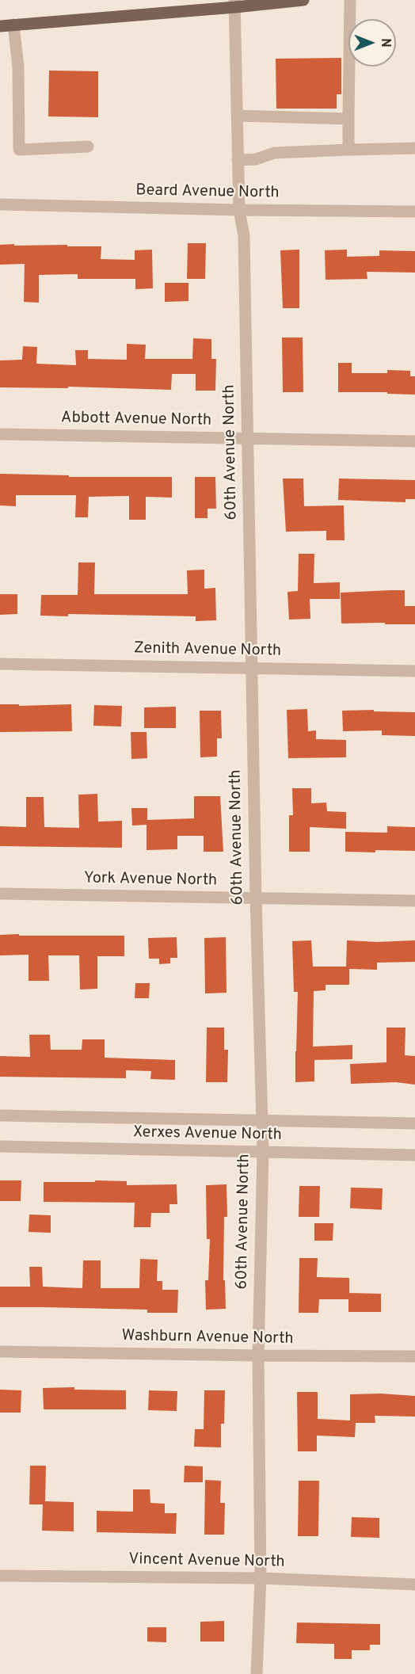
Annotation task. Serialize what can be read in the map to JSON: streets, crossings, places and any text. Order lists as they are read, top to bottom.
{
  "streets": {
    "street": [
      "Beard Avenue North",
      "Abbott Avenue North",
      "60th Avenue North",
      "Zenith Avenue North",
      "York Avenue North",
      "Xerxes Avenue North",
      "Washburn Avenue North",
      "Vincent Avenue North"
    ]
  },
  "crossings": [
    ["Beard Avenue North", "60th Avenue North"],
    ["Abbott Avenue North", "60th Avenue North"],
    ["60th Avenue North", "Zenith Avenue North"],
    ["60th Avenue North", "York Avenue North"],
    ["60th Avenue North", "Xerxes Avenue North"],
    ["60th Avenue North", "Washburn Avenue North"],
    ["60th Avenue North", "Vincent Avenue North"]
  ],
  "north": "right"
}
